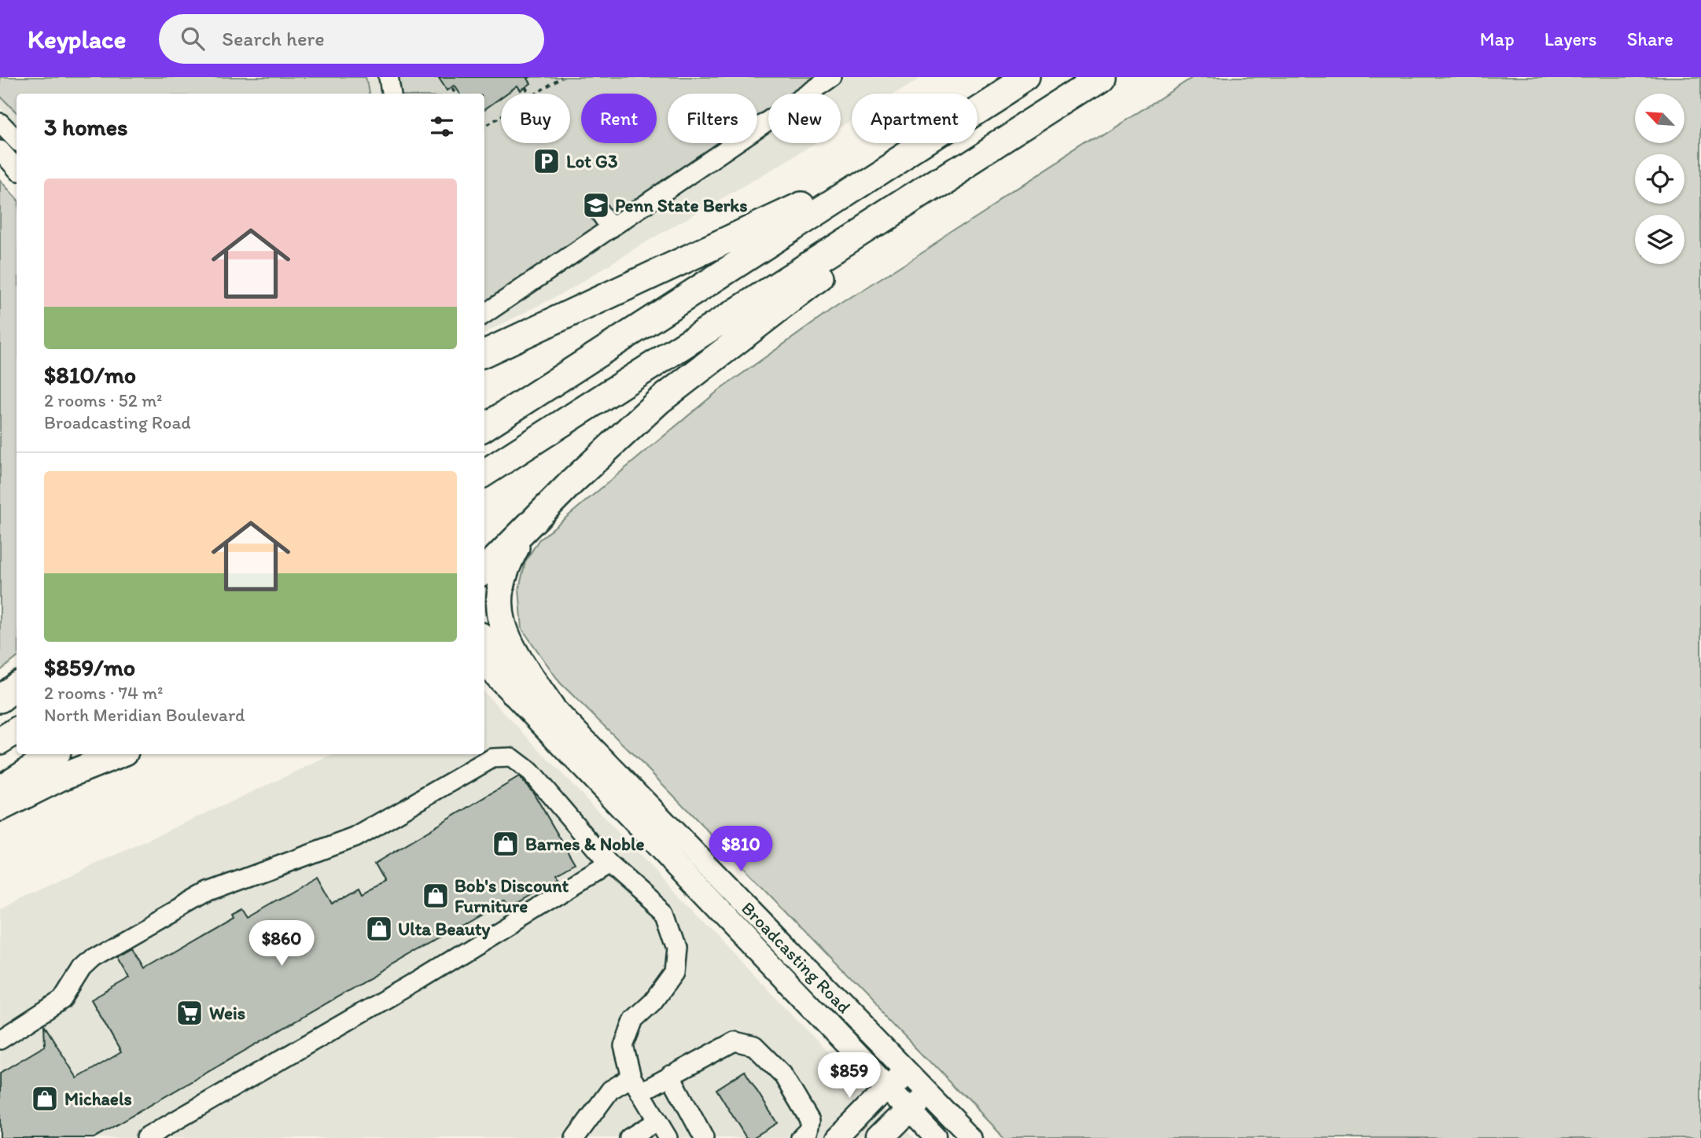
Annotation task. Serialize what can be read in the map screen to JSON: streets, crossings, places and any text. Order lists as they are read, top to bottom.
{
  "streets": {
    "main road": ["Broadcasting Road"]
  },
  "places": {
    "parking": ["Lot G3"],
    "school or university": ["Penn State Berks"],
    "shop": [
      "Barnes & Noble",
      "Bob's Discount Furniture",
      "Ulta Beauty",
      "Michaels"
    ],
    "supermarket": ["Weis"]
  },
  "north": "top left",
  "page": {
    "header": "Keyplace",
    "search": "Search here",
    "nav": ["Map", "Layers", "Share"],
    "chip": [
      "Buy",
      "Rent",
      "Filters",
      "New",
      "Apartment"
    ],
    "heading": "3 homes",
    "list": [
      {
        "name": "$810/mo",
        "note": "2 rooms · 52 m² · Broadcasting Road"
      },
      {
        "name": "$859/mo",
        "note": "2 rooms · 74 m² · North Meridian Boulevard"
      }
    ],
    "price": ["$810", "$860", "$859"]
  }
}
